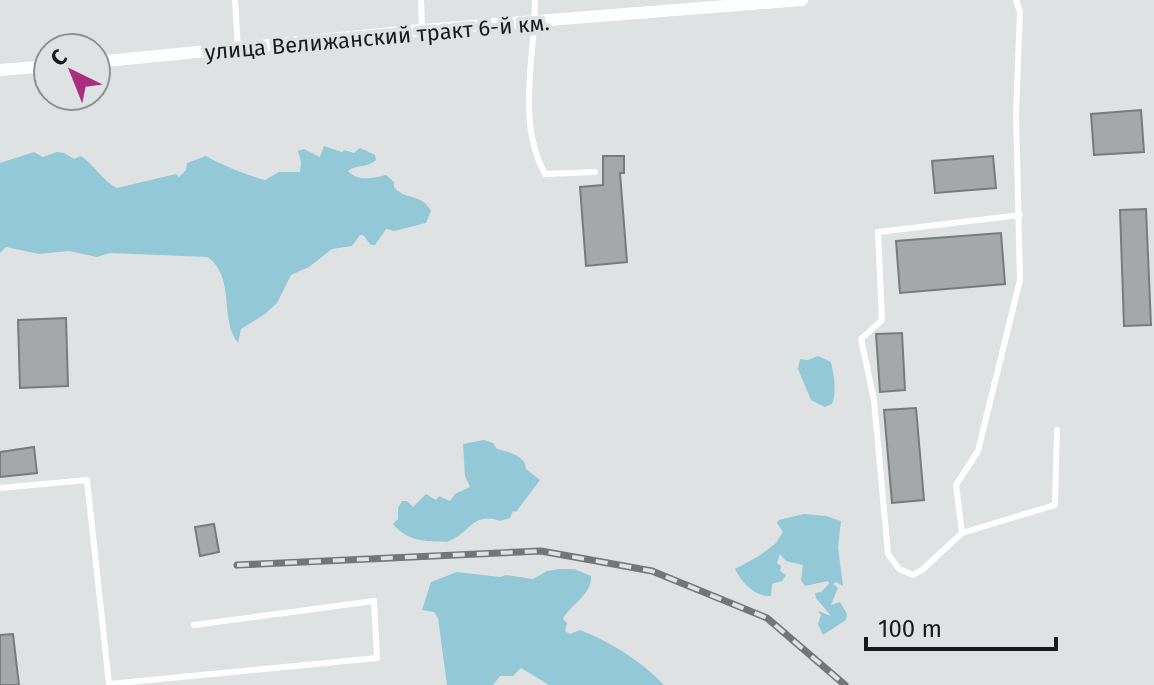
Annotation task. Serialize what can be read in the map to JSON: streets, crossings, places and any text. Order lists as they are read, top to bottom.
{
  "streets": {
    "street": ["улица Велижанский тракт 6-й км."]
  },
  "scale_bar": "100 m",
  "north": "top left"
}
